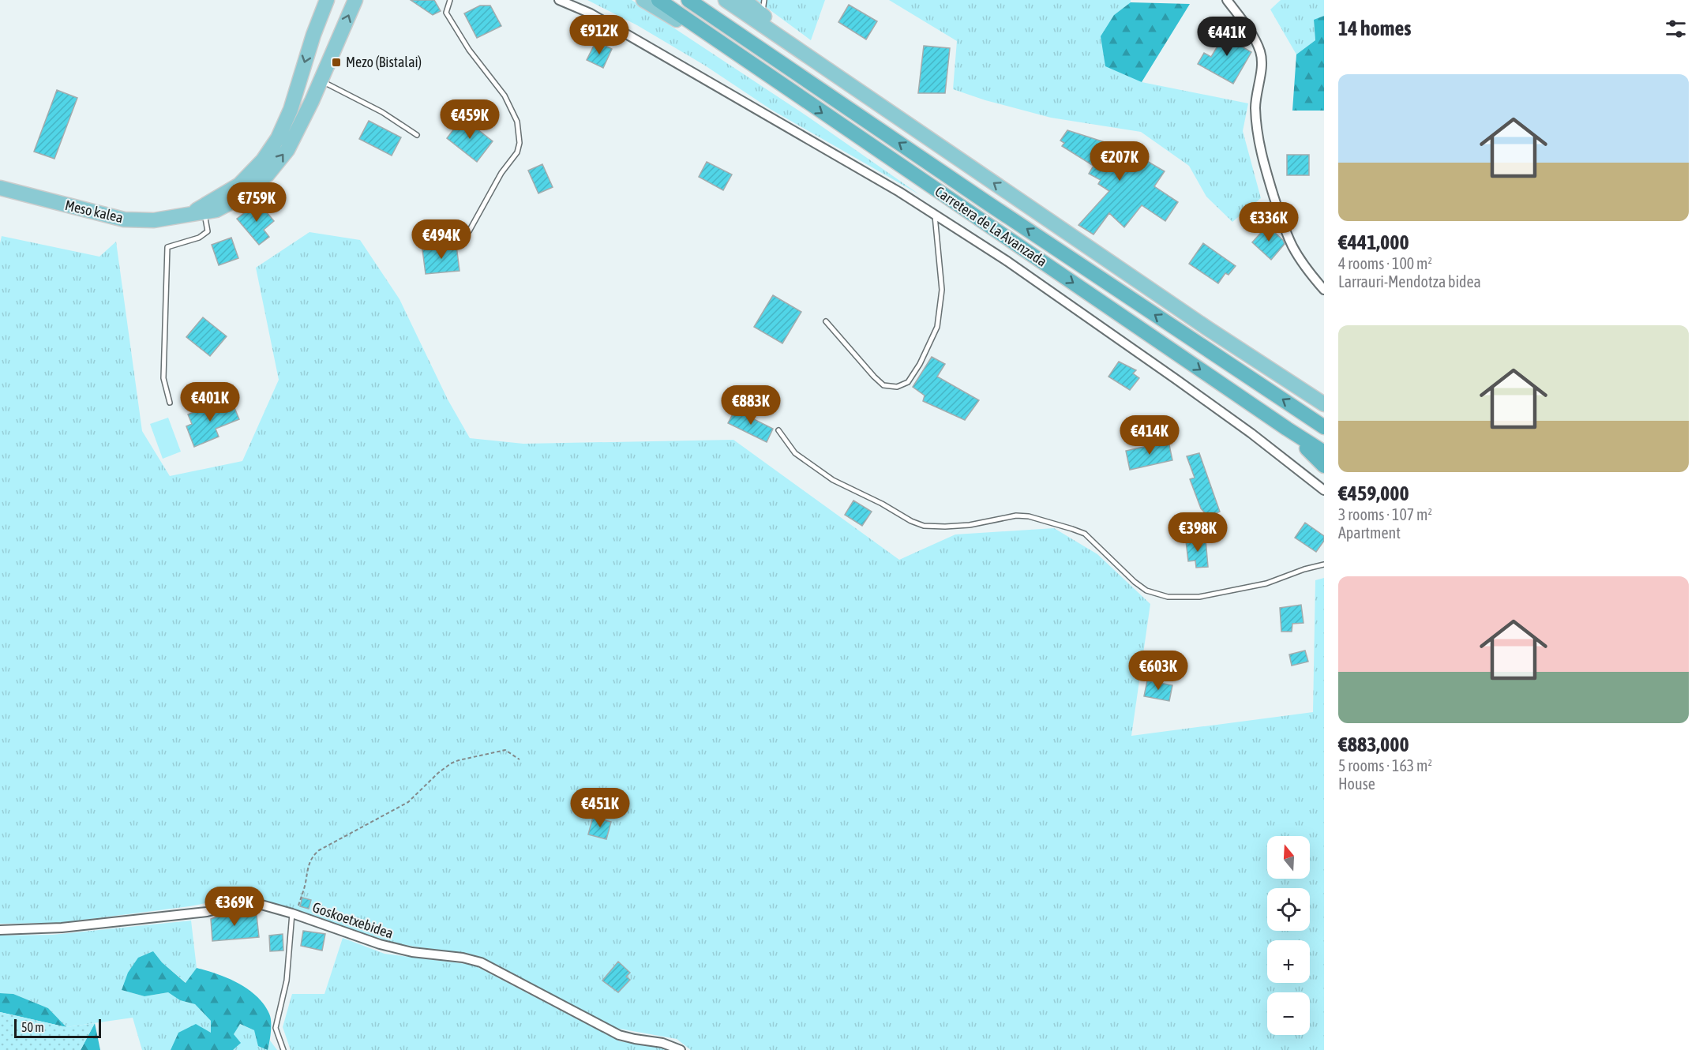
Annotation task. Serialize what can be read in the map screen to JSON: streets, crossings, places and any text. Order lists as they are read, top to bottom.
{
  "streets": {
    "highway": ["Carretera de La Avanzada"],
    "main road": ["Meso kalea"],
    "street": ["Goskoetxebidea"]
  },
  "places": {
    "transit": ["Mezo (Bistalai)"]
  },
  "scale_bar": "50 m",
  "north": "top",
  "page": {
    "heading": "14 homes",
    "price": [
      "€912K",
      "€441K",
      "€459K",
      "€207K",
      "€759K",
      "€336K",
      "€494K",
      "€401K",
      "€883K",
      "€414K",
      "€398K",
      "€603K",
      "€451K",
      "€369K"
    ],
    "list": [
      {
        "name": "€441,000",
        "note": "4 rooms · 100 m² · Larrauri-Mendotza bidea"
      },
      {
        "name": "€459,000",
        "note": "3 rooms · 107 m² · Apartment"
      },
      {
        "name": "€883,000",
        "note": "5 rooms · 163 m² · House"
      }
    ],
    "map_buttons": ["+", "−"],
    "scale": "50 m"
  }
}
